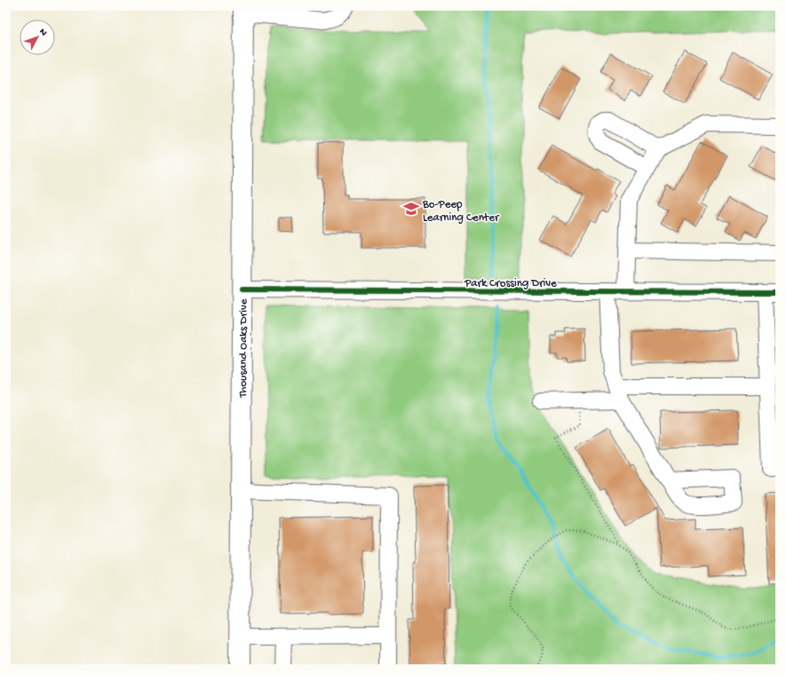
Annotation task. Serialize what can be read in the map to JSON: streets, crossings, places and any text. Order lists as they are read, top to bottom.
{
  "streets": {
    "main road": ["Thousand Oaks Drive"],
    "street": ["Park Crossing Drive"]
  },
  "crossings": [
    ["Park Crossing Drive", "Thousand Oaks Drive"]
  ],
  "places": {
    "school or university": ["Bo-Peep Learning Center"]
  },
  "north": "top right"
}
